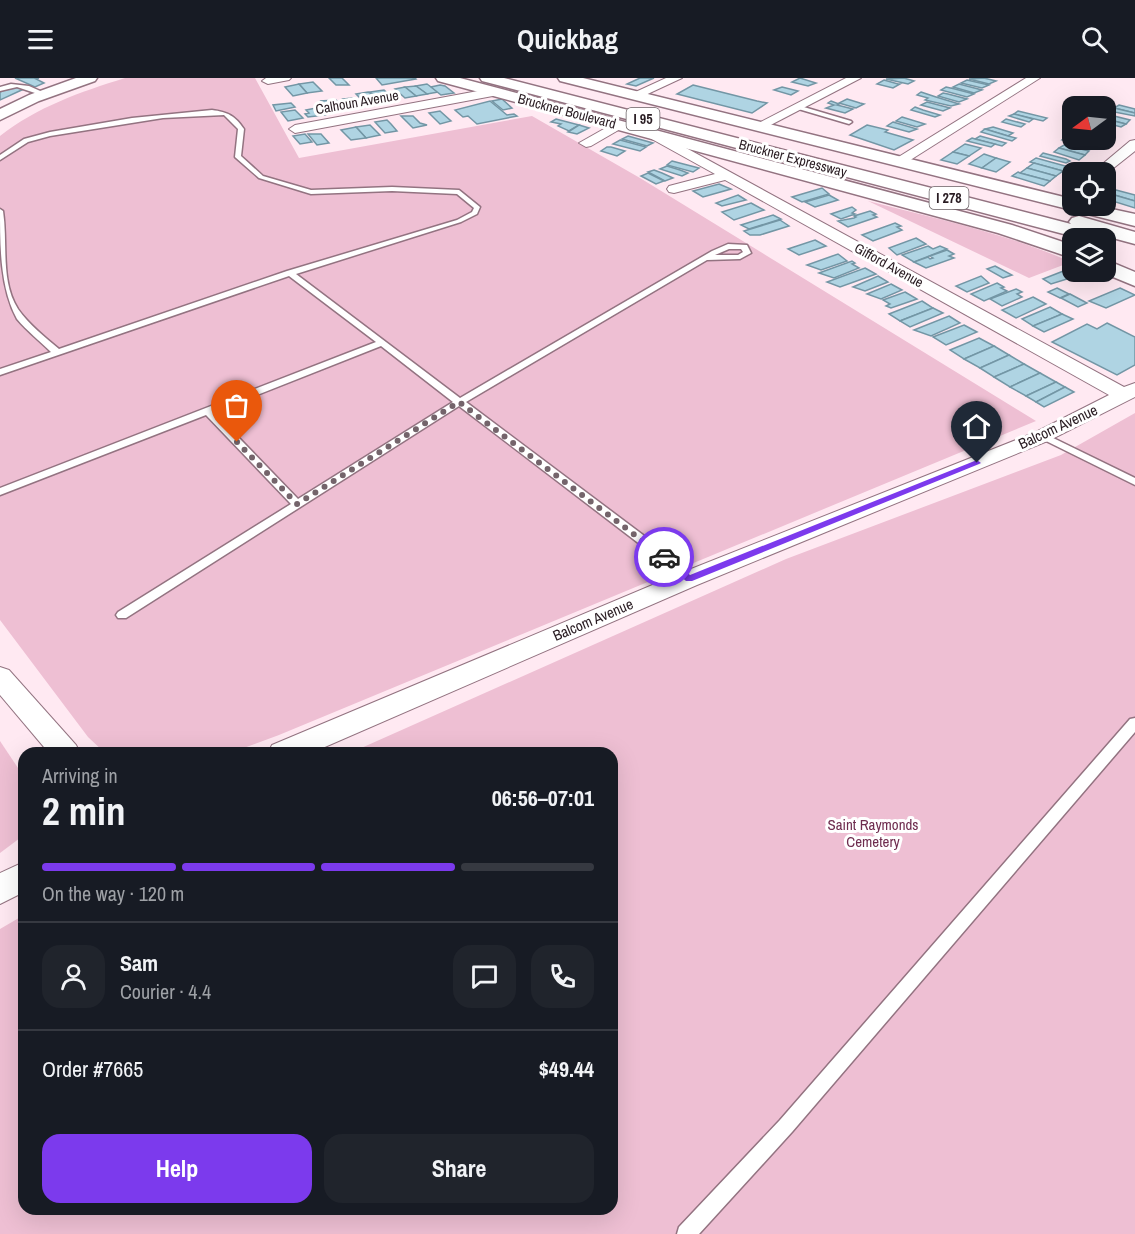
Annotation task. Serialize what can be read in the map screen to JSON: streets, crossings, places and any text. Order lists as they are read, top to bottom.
{
  "streets": {
    "main road": [
      "Bruckner Boulevard",
      "I 95",
      "Bruckner Expressway",
      "I 278"
    ],
    "street": ["Calhoun Avenue", "Gifford Avenue", "Balcom Avenue"]
  },
  "crossings": [
    ["Calhoun Avenue", "Bruckner Boulevard"],
    ["Calhoun Avenue", "Bruckner Expressway"],
    ["Bruckner Boulevard", "Bruckner Expressway"],
    ["Bruckner Boulevard", "Gifford Avenue"],
    ["I 95", "Bruckner Expressway"],
    ["Gifford Avenue", "Balcom Avenue"]
  ],
  "parks": ["Saint Raymonds Cemetery"],
  "north": "left",
  "page": {
    "header": "Quickbag",
    "heading": ["2 min", "Arriving in", "06:56–07:01"],
    "panel": [
      "Sam",
      "Courier · 4.4",
      "Order #7665",
      "$49.44"
    ],
    "bar": "On the way · 120 m",
    "buttons": ["Help", "Share"]
  }
}
